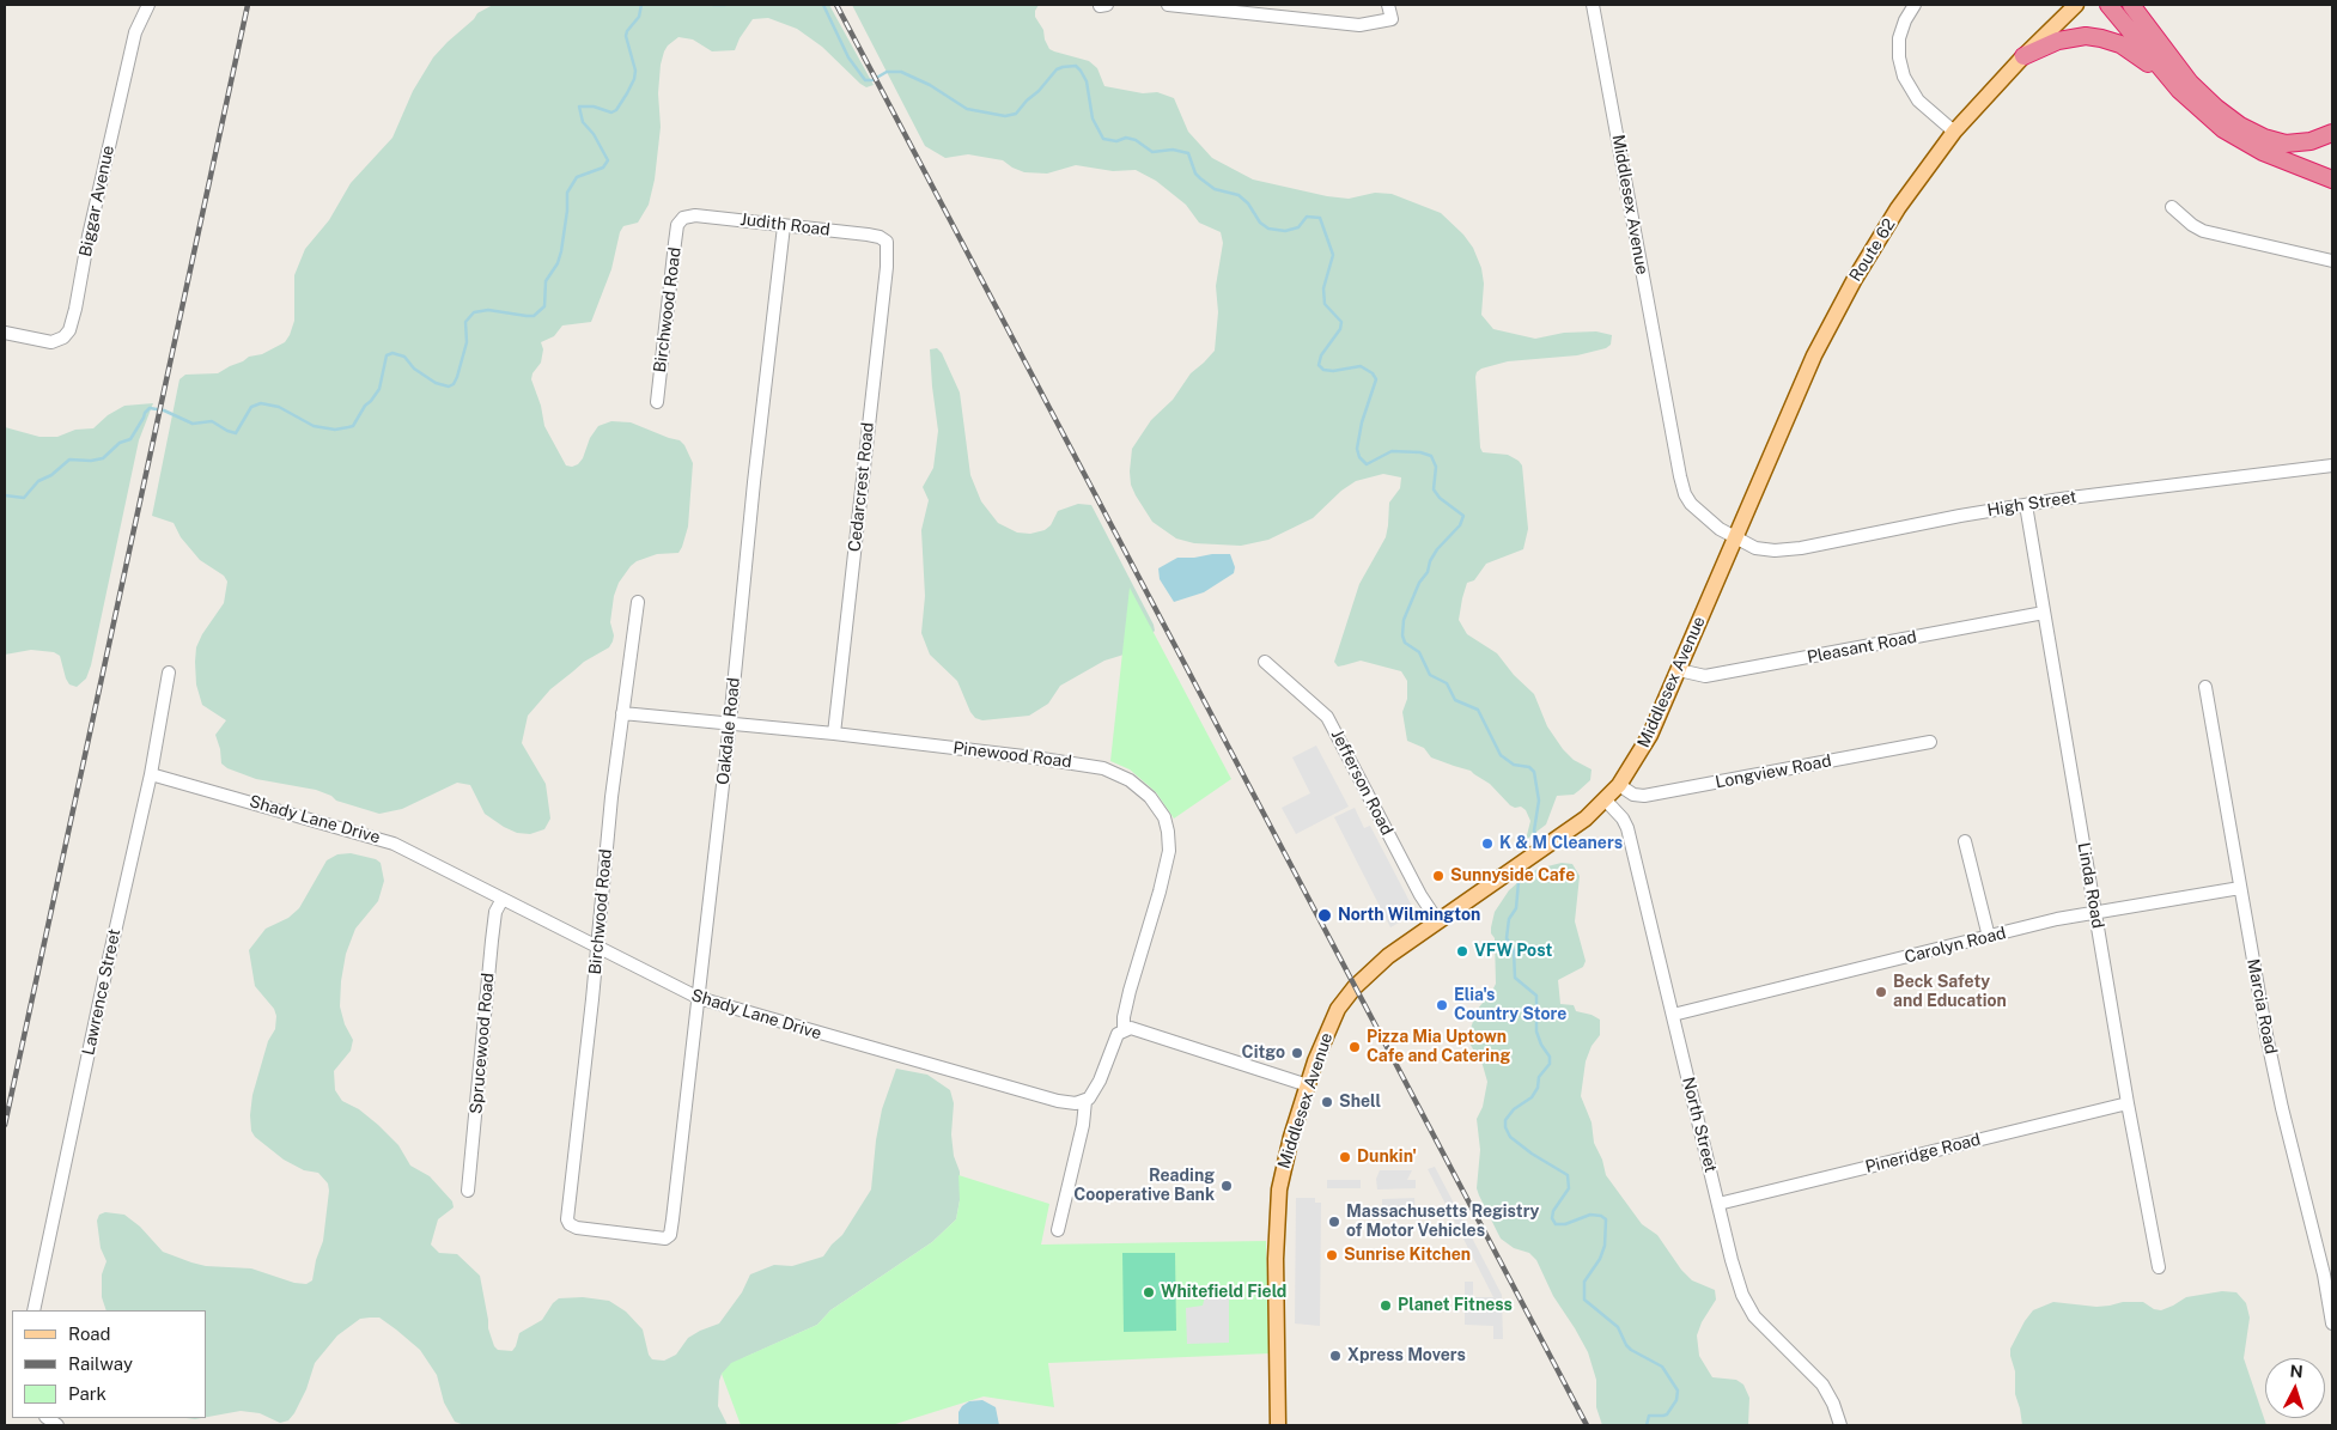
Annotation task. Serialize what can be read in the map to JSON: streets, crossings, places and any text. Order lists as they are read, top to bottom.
{
  "streets": {
    "main road": ["Middlesex Avenue", "Route 62"],
    "street": [
      "Biggar Avenue",
      "Judith Road",
      "Birchwood Road",
      "Cedarcrest Road",
      "High Street",
      "Pleasant Road",
      "Oakdale Road",
      "Pinewood Road",
      "Longview Road",
      "Jefferson Road",
      "Shady Lane Drive",
      "Linda Road",
      "Carolyn Road",
      "Lawrence Street",
      "Marcia Road",
      "Sprucewood Road",
      "North Street",
      "Pineridge Road"
    ]
  },
  "crossings": [
    ["Middlesex Avenue", "Route 62"],
    ["Middlesex Avenue", "High Street"],
    ["Middlesex Avenue", "Pleasant Road"],
    ["Middlesex Avenue", "Longview Road"],
    ["Middlesex Avenue", "Jefferson Road"],
    ["Middlesex Avenue", "North Street"],
    ["Judith Road", "Birchwood Road"],
    ["Judith Road", "Cedarcrest Road"],
    ["Judith Road", "Oakdale Road"],
    ["Route 62", "High Street"],
    ["Birchwood Road", "Oakdale Road"],
    ["Birchwood Road", "Pinewood Road"],
    ["Birchwood Road", "Shady Lane Drive"],
    ["Cedarcrest Road", "Pinewood Road"],
    ["High Street", "Linda Road"],
    ["Pleasant Road", "Linda Road"],
    ["Oakdale Road", "Pinewood Road"],
    ["Oakdale Road", "Shady Lane Drive"],
    ["Shady Lane Drive", "Lawrence Street"],
    ["Shady Lane Drive", "Sprucewood Road"],
    ["Linda Road", "Carolyn Road"],
    ["Linda Road", "Pineridge Road"],
    ["Carolyn Road", "Marcia Road"],
    ["Carolyn Road", "North Street"],
    ["North Street", "Pineridge Road"]
  ],
  "places": [
    "K & M Cleaners",
    "Sunnyside Cafe",
    "North Wilmington",
    "VFW Post",
    "Beck Safety and Education",
    "Elia's Country Store",
    "Pizza Mia Uptown Cafe and Catering",
    "Citgo",
    "Shell",
    "Dunkin'",
    "Reading Cooperative Bank",
    "Massachusetts Registry of Motor Vehicles",
    "Sunrise Kitchen",
    "Whitefield Field",
    "Planet Fitness",
    "Xpress Movers"
  ],
  "legend": ["Road", "Railway", "Park"],
  "north": "top"
}
